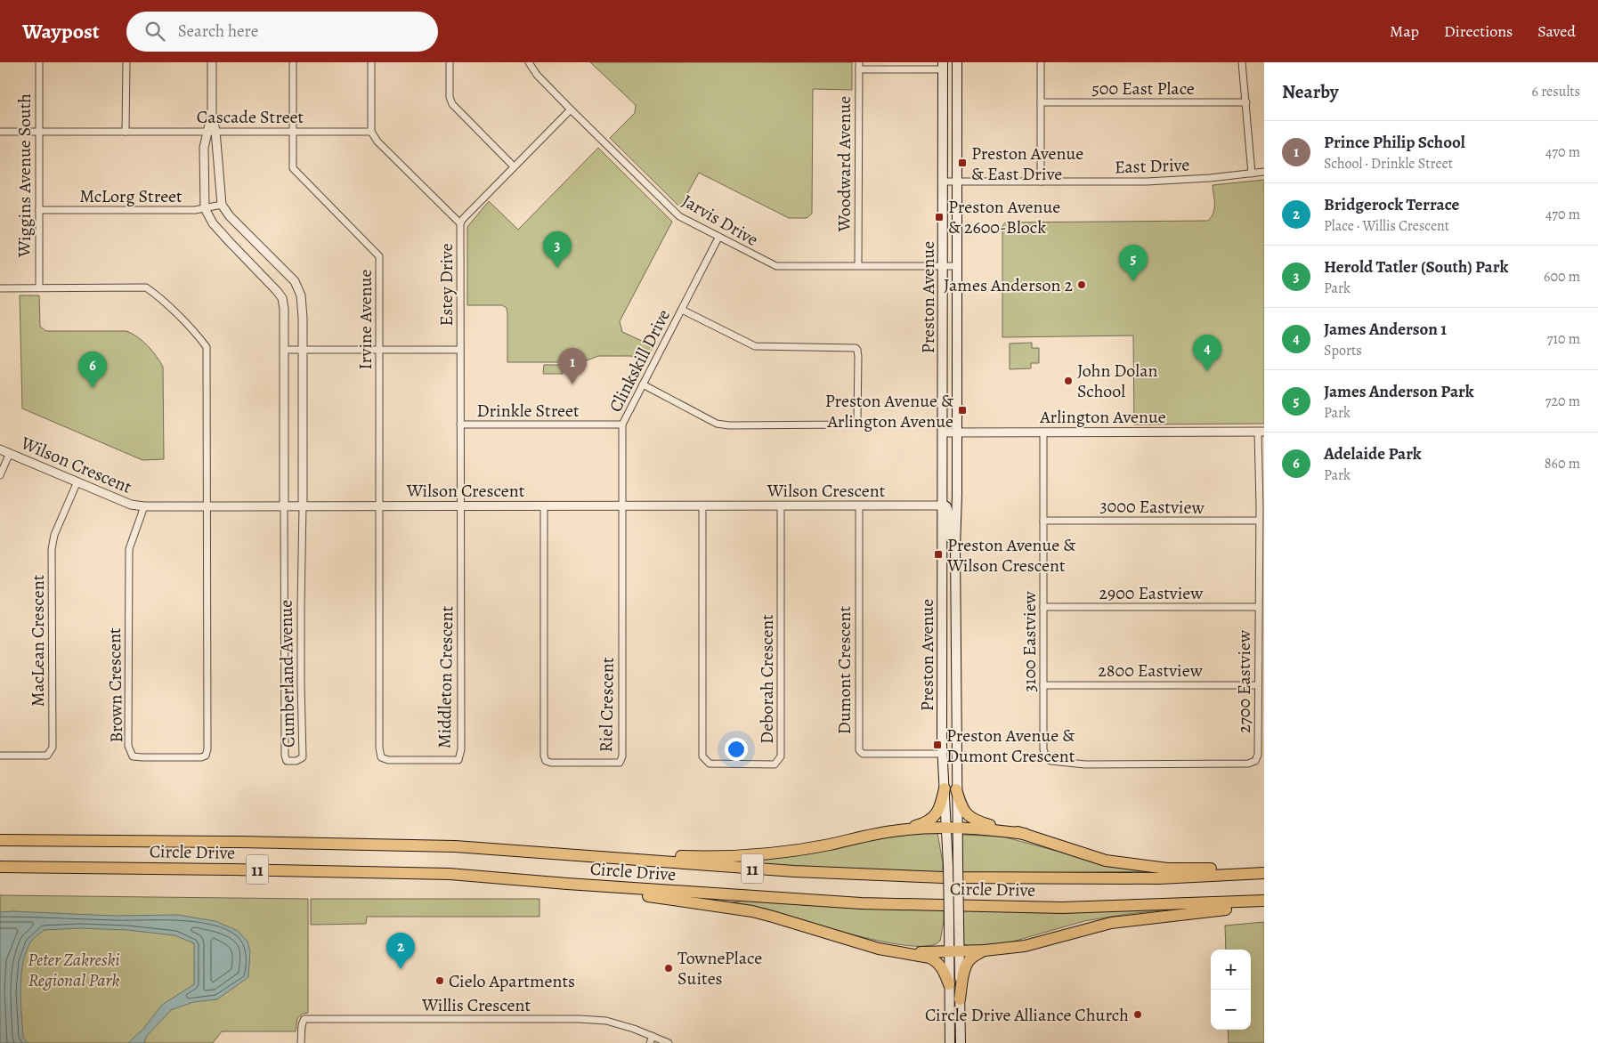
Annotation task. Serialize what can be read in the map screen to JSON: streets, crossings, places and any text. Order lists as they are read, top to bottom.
{
  "streets": {
    "highway": ["Circle Drive", "11"],
    "main road": ["Preston Avenue"],
    "street": [
      "500 East Place",
      "Cascade Street",
      "Woodward Avenue",
      "East Drive",
      "Wiggins Avenue South",
      "McLorg Street",
      "Jarvis Drive",
      "Estey Drive",
      "Irvine Avenue",
      "Clinkskill Drive",
      "Drinkle Street",
      "Arlington Avenue",
      "Wilson Crescent",
      "3000 Eastview",
      "2900 Eastview",
      "MacLean Crescent",
      "3100 Eastview",
      "Dumont Crescent",
      "2800 Eastview",
      "Cumberland Avenue",
      "Middleton Crescent",
      "Deborah Crescent",
      "2700 Eastview",
      "Brown Crescent",
      "Riel Crescent",
      "Willis Crescent"
    ]
  },
  "crossings": [
    ["Cascade Street", "Wiggins Avenue South"],
    ["Cascade Street", "Irvine Avenue"],
    ["Woodward Avenue", "Jarvis Drive"],
    ["East Drive", "Preston Avenue"],
    ["Wiggins Avenue South", "McLorg Street"],
    ["McLorg Street", "Cumberland Avenue"],
    ["Jarvis Drive", "Estey Drive"],
    ["Jarvis Drive", "Preston Avenue"],
    ["Jarvis Drive", "Clinkskill Drive"],
    ["Estey Drive", "Drinkle Street"],
    ["Estey Drive", "Wilson Crescent"],
    ["Estey Drive", "Middleton Crescent"],
    ["Preston Avenue", "Arlington Avenue"],
    ["Preston Avenue", "Wilson Crescent"],
    ["Preston Avenue", "Dumont Crescent"],
    ["Irvine Avenue", "Wilson Crescent"],
    ["Irvine Avenue", "Middleton Crescent"],
    ["Clinkskill Drive", "Drinkle Street"],
    ["Clinkskill Drive", "Wilson Crescent"],
    ["Clinkskill Drive", "Riel Crescent"],
    ["Arlington Avenue", "3100 Eastview"],
    ["Arlington Avenue", "2700 Eastview"],
    ["Wilson Crescent", "MacLean Crescent"],
    ["Wilson Crescent", "Dumont Crescent"],
    ["Wilson Crescent", "Cumberland Avenue"],
    ["Wilson Crescent", "Middleton Crescent"],
    ["Wilson Crescent", "Deborah Crescent"],
    ["Wilson Crescent", "Brown Crescent"],
    ["Wilson Crescent", "Riel Crescent"],
    ["3000 Eastview", "3100 Eastview"],
    ["3000 Eastview", "2700 Eastview"],
    ["2900 Eastview", "3100 Eastview"],
    ["2900 Eastview", "2700 Eastview"],
    ["3100 Eastview", "2800 Eastview"],
    ["3100 Eastview", "2700 Eastview"],
    ["2800 Eastview", "2700 Eastview"]
  ],
  "parks": ["Peter Zakreski Regional Park"],
  "places": {
    "transit": [
      "Preston Avenue & East Drive",
      "Preston Avenue & 2600-Block",
      "Preston Avenue & Arlington Avenue",
      "Preston Avenue & Wilson Crescent",
      "Preston Avenue & Dumont Crescent"
    ],
    "other": [
      "James Anderson 2",
      "John Dolan School",
      "TownePlace Suites",
      "Cielo Apartments",
      "Circle Drive Alliance Church"
    ]
  },
  "page": {
    "header": "Waypost",
    "search": "Search here",
    "nav": ["Map", "Directions", "Saved"],
    "heading": ["Nearby", "6 results"],
    "list": [
      {
        "mark": "1",
        "name": "Prince Philip School",
        "note": "School · Drinkle Street",
        "value": "470 m"
      },
      {
        "mark": "2",
        "name": "Bridgerock Terrace",
        "note": "Place · Willis Crescent",
        "value": "470 m"
      },
      {
        "mark": "3",
        "name": "Herold Tatler (South) Park",
        "note": "Park",
        "value": "600 m"
      },
      {
        "mark": "4",
        "name": "James Anderson 1",
        "note": "Sports",
        "value": "710 m"
      },
      {
        "mark": "5",
        "name": "James Anderson Park",
        "note": "Park",
        "value": "720 m"
      },
      {
        "mark": "6",
        "name": "Adelaide Park",
        "note": "Park",
        "value": "860 m"
      }
    ],
    "pins": [
      "3",
      "5",
      "4",
      "1",
      "6",
      "2"
    ],
    "map_buttons": ["+", "−"]
  }
}
